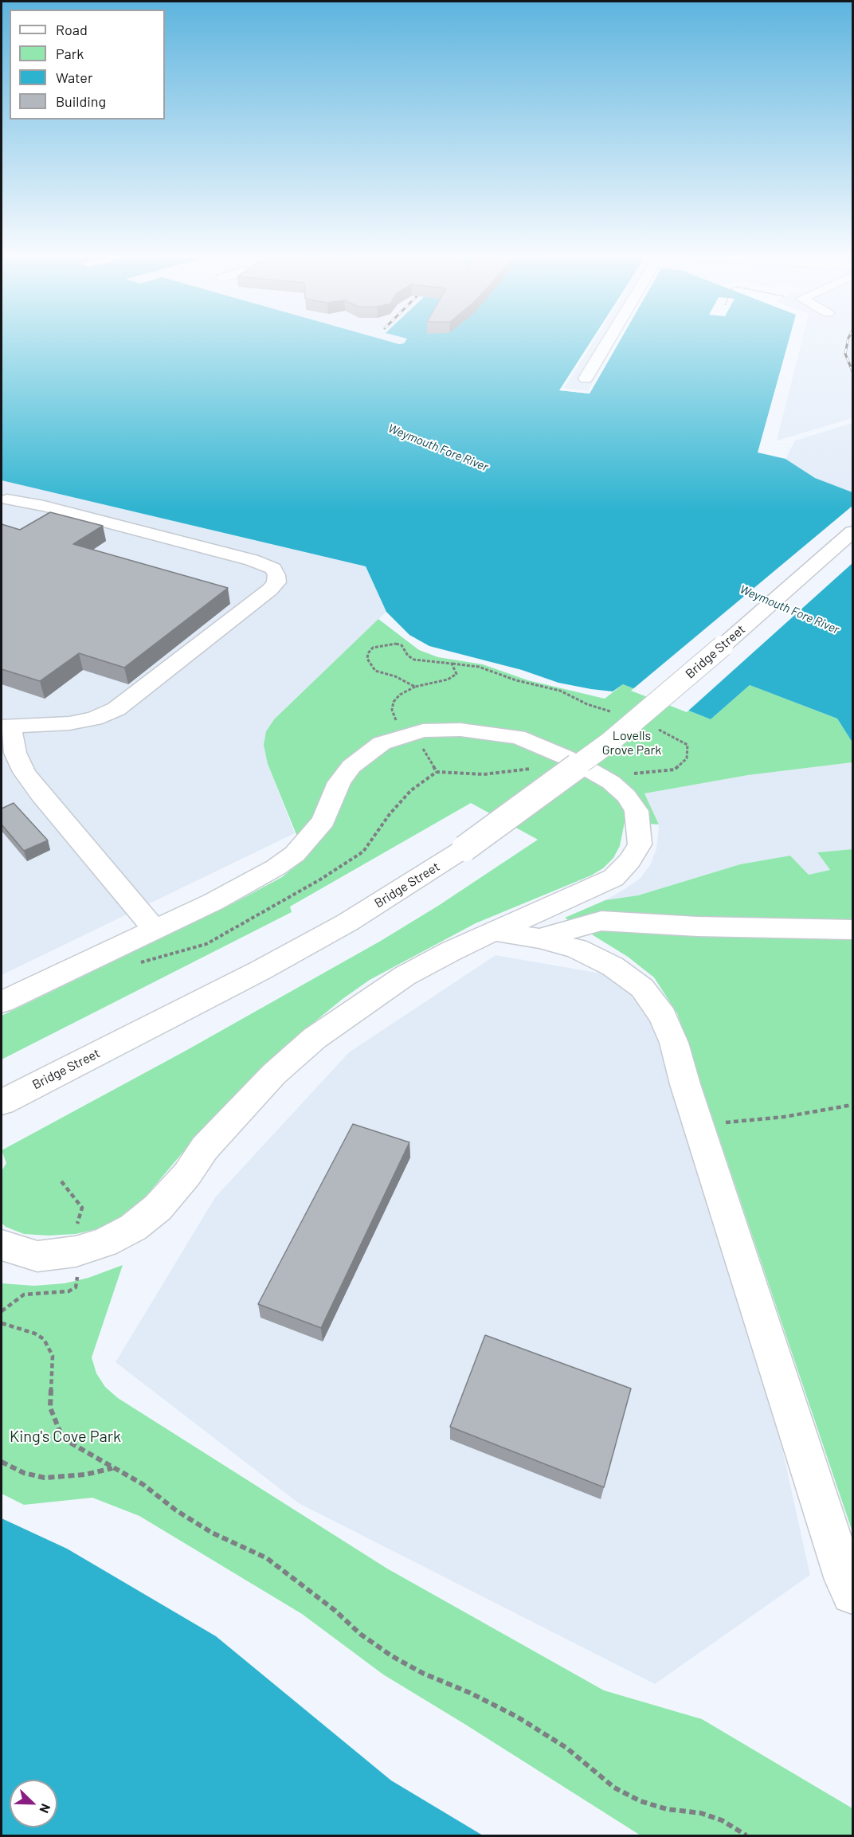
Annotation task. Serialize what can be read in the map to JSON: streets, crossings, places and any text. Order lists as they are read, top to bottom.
{
  "streets": {
    "main road": ["Bridge Street"]
  },
  "water": ["Weymouth Fore River"],
  "parks": ["Lovells Grove Park", "King's Cove Park"],
  "legend": [
    "Road",
    "Park",
    "Water",
    "Building"
  ],
  "north": "bottom right"
}
